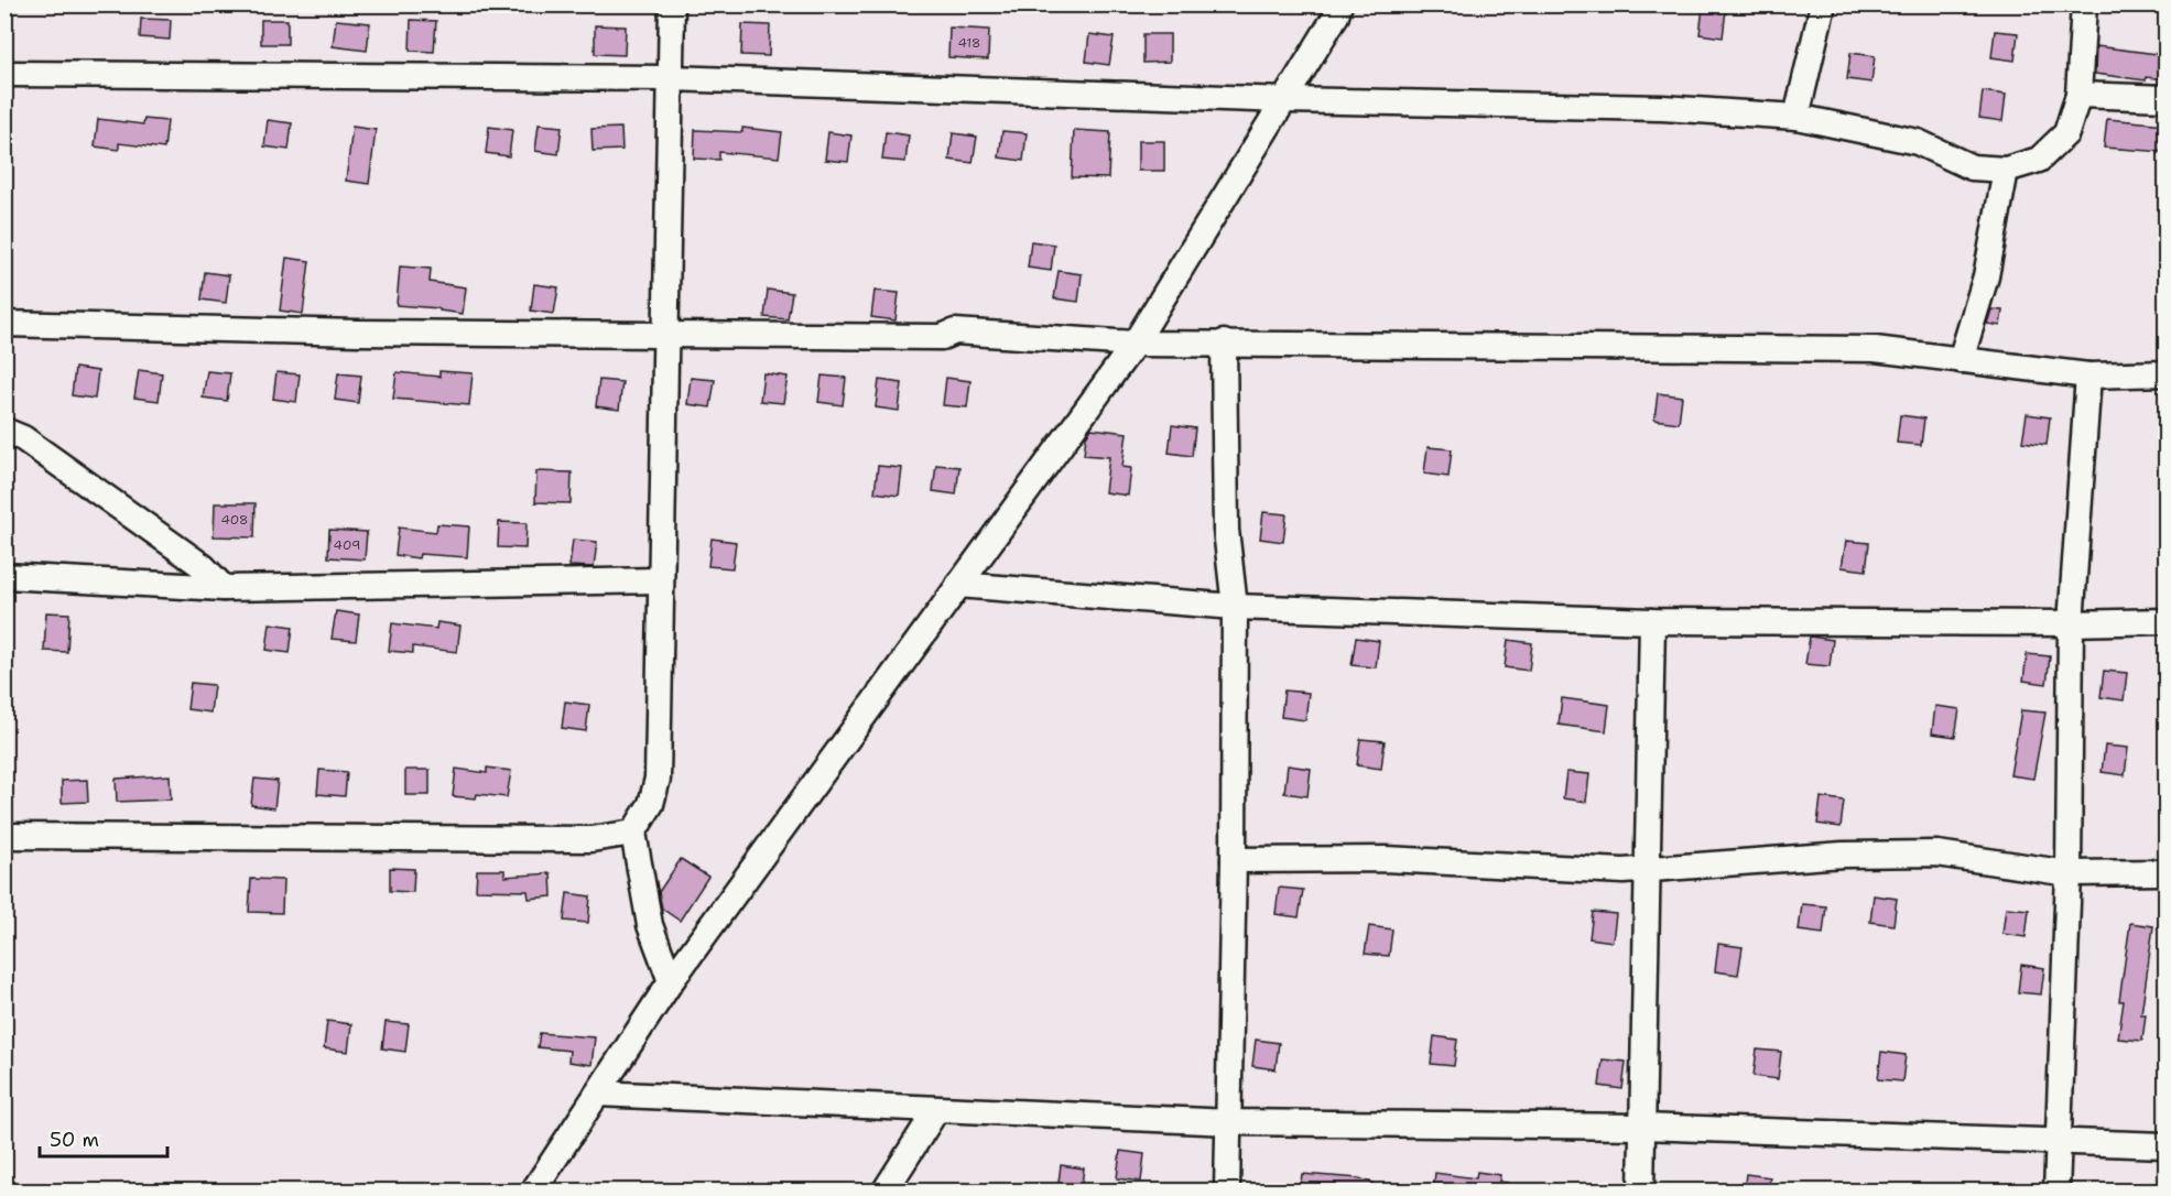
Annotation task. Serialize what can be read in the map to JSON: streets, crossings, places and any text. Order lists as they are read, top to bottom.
{
  "house_numbers": ["418", "408", "409"],
  "scale_bar": "50 m"
}
